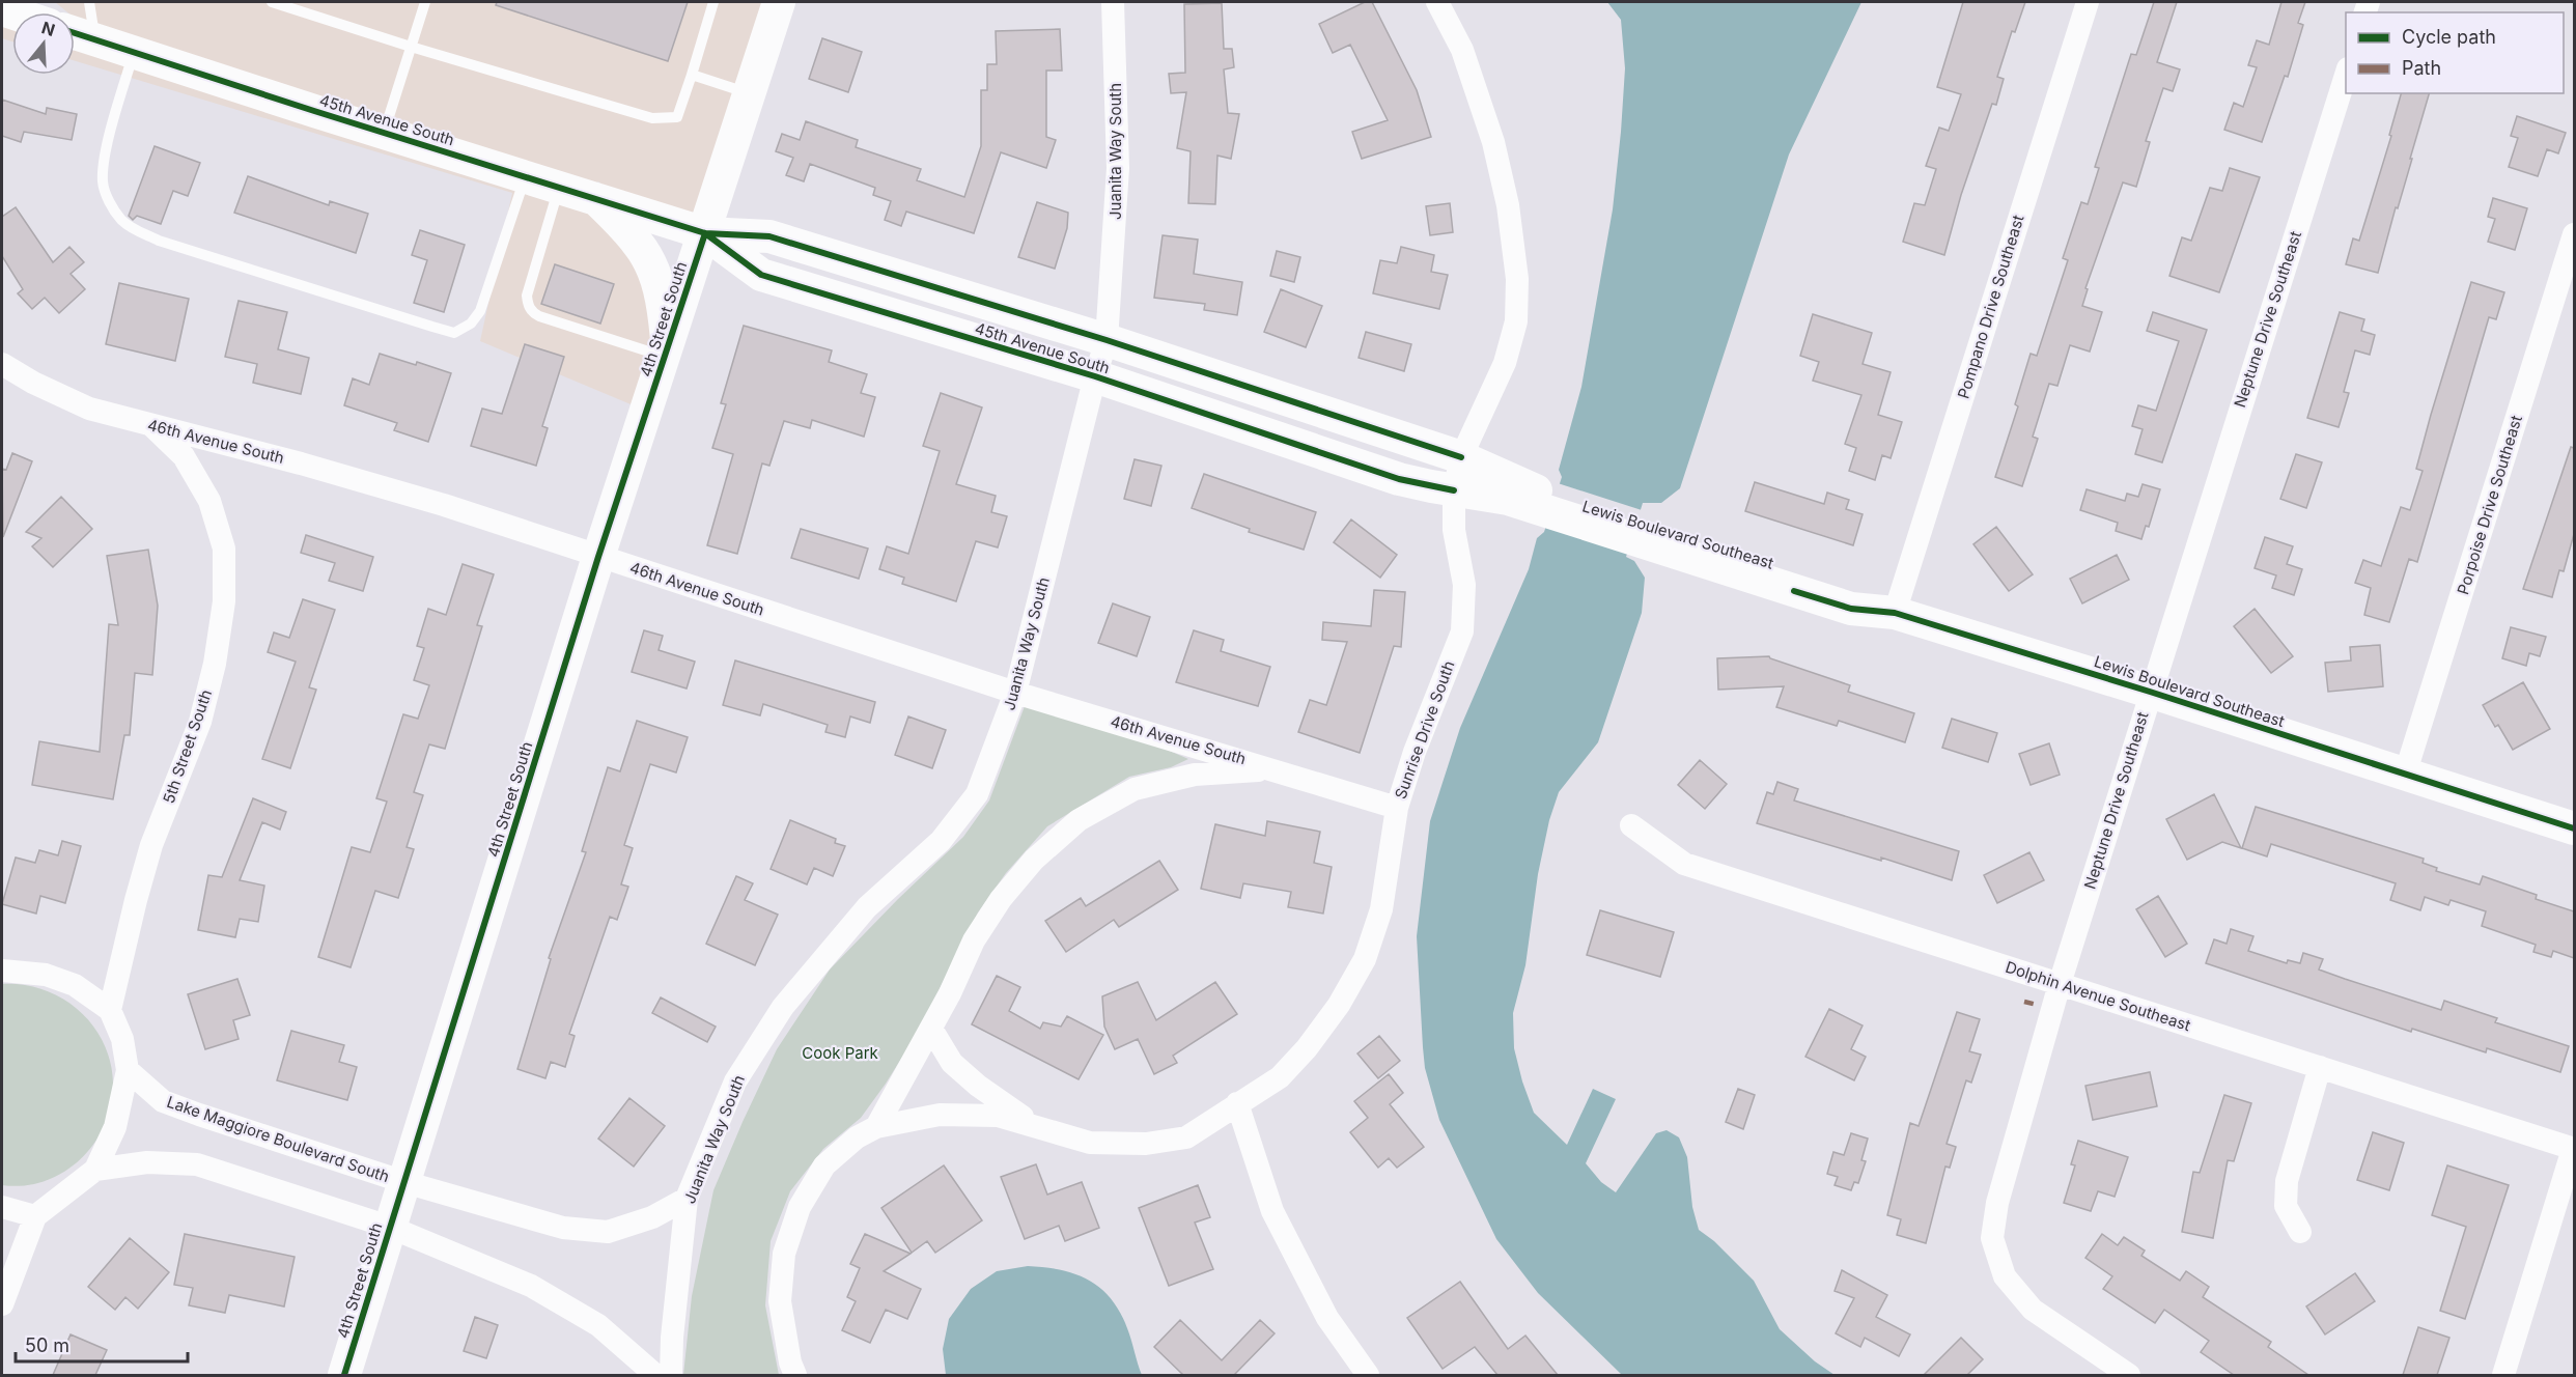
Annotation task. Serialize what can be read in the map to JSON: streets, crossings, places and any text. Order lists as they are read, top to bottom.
{
  "streets": {
    "street": [
      "45th Avenue South",
      "Juanita Way South",
      "Pompano Drive Southeast",
      "4th Street South",
      "Neptune Drive Southeast",
      "46th Avenue South",
      "Porpoise Drive Southeast",
      "Lewis Boulevard Southeast",
      "Sunrise Drive South",
      "5th Street South",
      "Dolphin Avenue Southeast",
      "Lake Maggiore Boulevard South"
    ]
  },
  "crossings": [
    ["45th Avenue South", "Juanita Way South"],
    ["45th Avenue South", "4th Street South"],
    ["45th Avenue South", "Lewis Boulevard Southeast"],
    ["45th Avenue South", "Sunrise Drive South"],
    ["Juanita Way South", "46th Avenue South"],
    ["Juanita Way South", "Lake Maggiore Boulevard South"],
    ["Pompano Drive Southeast", "Lewis Boulevard Southeast"],
    ["4th Street South", "46th Avenue South"],
    ["4th Street South", "Lake Maggiore Boulevard South"],
    ["Neptune Drive Southeast", "Lewis Boulevard Southeast"],
    ["Neptune Drive Southeast", "Dolphin Avenue Southeast"],
    ["46th Avenue South", "Sunrise Drive South"],
    ["46th Avenue South", "5th Street South"],
    ["Porpoise Drive Southeast", "Lewis Boulevard Southeast"],
    ["Lewis Boulevard Southeast", "Sunrise Drive South"]
  ],
  "parks": ["Cook Park"],
  "legend": ["Cycle path", "Path"],
  "scale_bar": "50 m",
  "north": "top"
}
